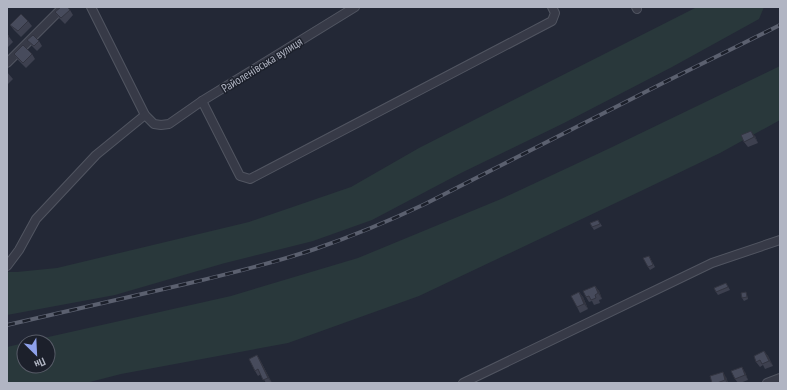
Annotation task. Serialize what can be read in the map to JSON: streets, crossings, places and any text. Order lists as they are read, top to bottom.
{
  "streets": {
    "street": ["Райоленівська вулиця"]
  },
  "north": "bottom right"
}
